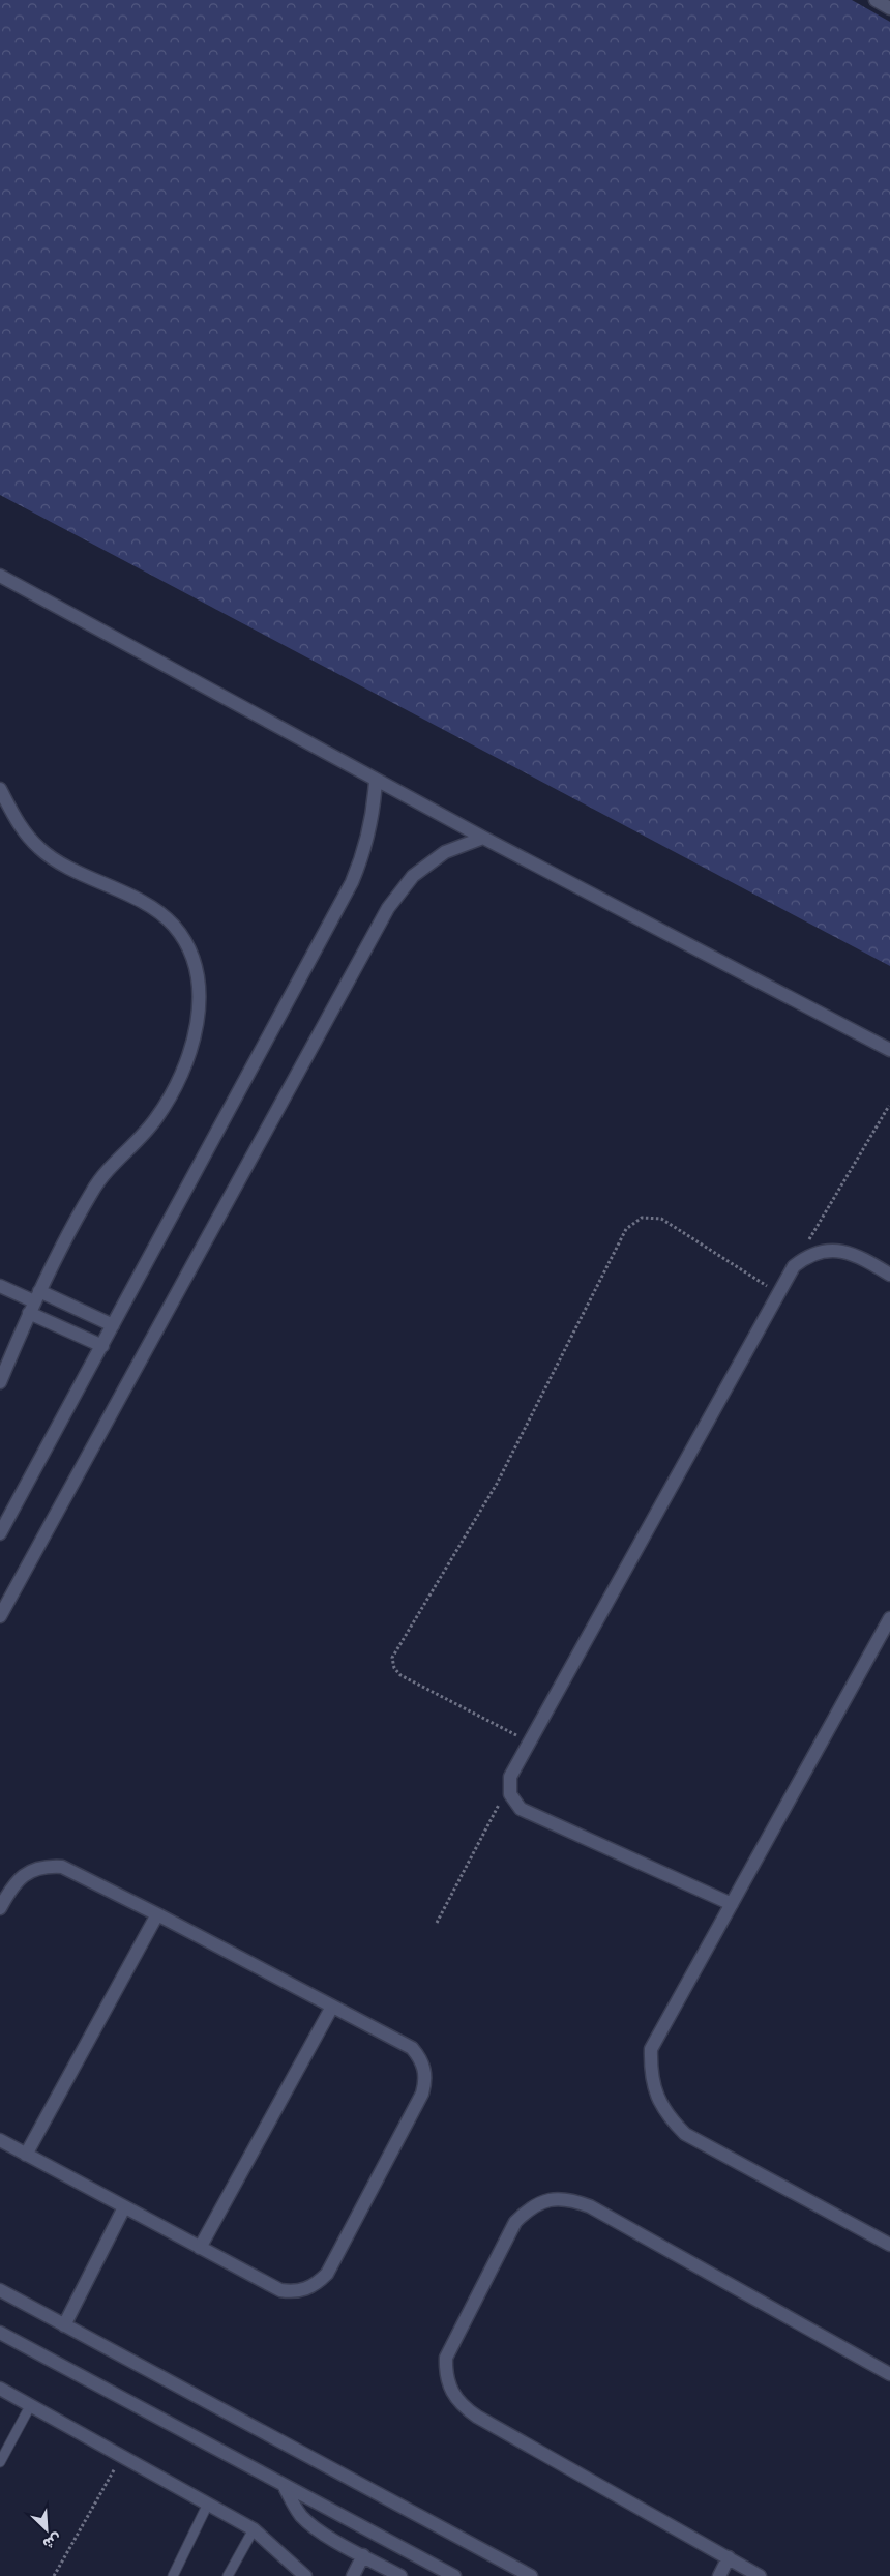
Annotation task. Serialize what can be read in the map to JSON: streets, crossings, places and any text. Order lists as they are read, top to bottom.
{
  "north": "bottom right"
}
